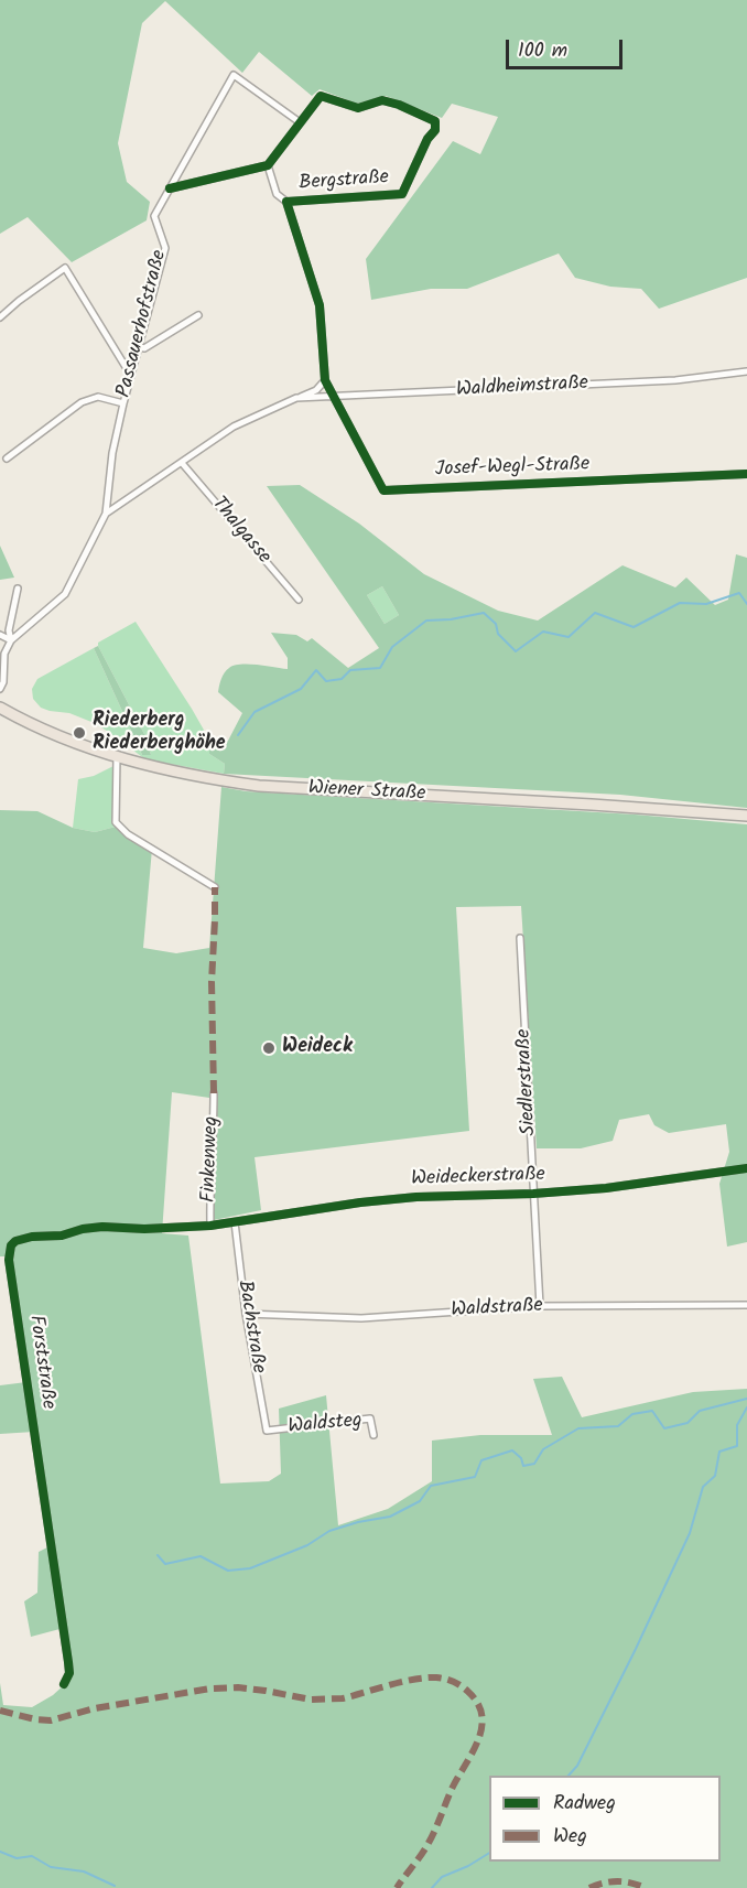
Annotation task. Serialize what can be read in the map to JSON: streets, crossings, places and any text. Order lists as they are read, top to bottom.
{
  "streets": {
    "main road": ["Wiener Straße"],
    "street": [
      "Bergstraße",
      "Passauerhofstraße",
      "Waldheimstraße",
      "Josef-Wegl-Straße",
      "Thalgasse",
      "Siedlerstraße",
      "Finkenweg",
      "Weideckerstraße",
      "Waldstraße",
      "Bachstraße",
      "Forststraße",
      "Waldsteg"
    ]
  },
  "crossings": [
    ["Bergstraße", "Passauerhofstraße"],
    ["Bergstraße", "Waldheimstraße"],
    ["Bergstraße", "Josef-Wegl-Straße"],
    ["Passauerhofstraße", "Waldheimstraße"],
    ["Waldheimstraße", "Josef-Wegl-Straße"],
    ["Waldheimstraße", "Thalgasse"],
    ["Siedlerstraße", "Weideckerstraße"],
    ["Siedlerstraße", "Waldstraße"],
    ["Finkenweg", "Weideckerstraße"],
    ["Finkenweg", "Forststraße"],
    ["Weideckerstraße", "Bachstraße"],
    ["Weideckerstraße", "Forststraße"],
    ["Waldstraße", "Bachstraße"],
    ["Bachstraße", "Waldsteg"]
  ],
  "places": ["Riederberg Riederberghöhe", "Weideck"],
  "legend": ["Radweg", "Weg"],
  "scale_bar": "100 m"
}
